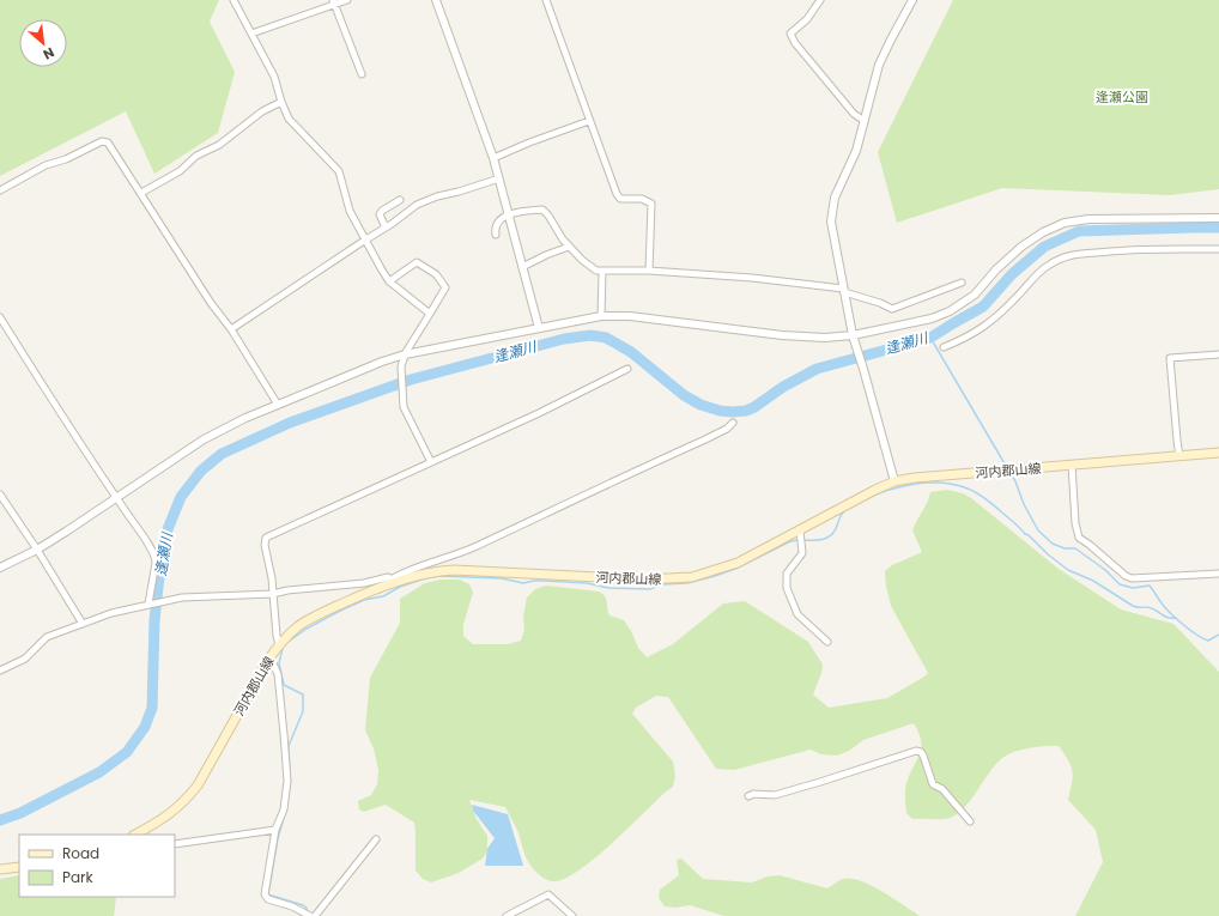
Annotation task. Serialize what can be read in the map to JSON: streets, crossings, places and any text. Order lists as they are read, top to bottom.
{
  "streets": {
    "main road": ["河内郡山線"]
  },
  "water": ["逢瀬川"],
  "parks": ["逢瀬公園"],
  "legend": ["Road", "Park"],
  "north": "bottom right"
}
